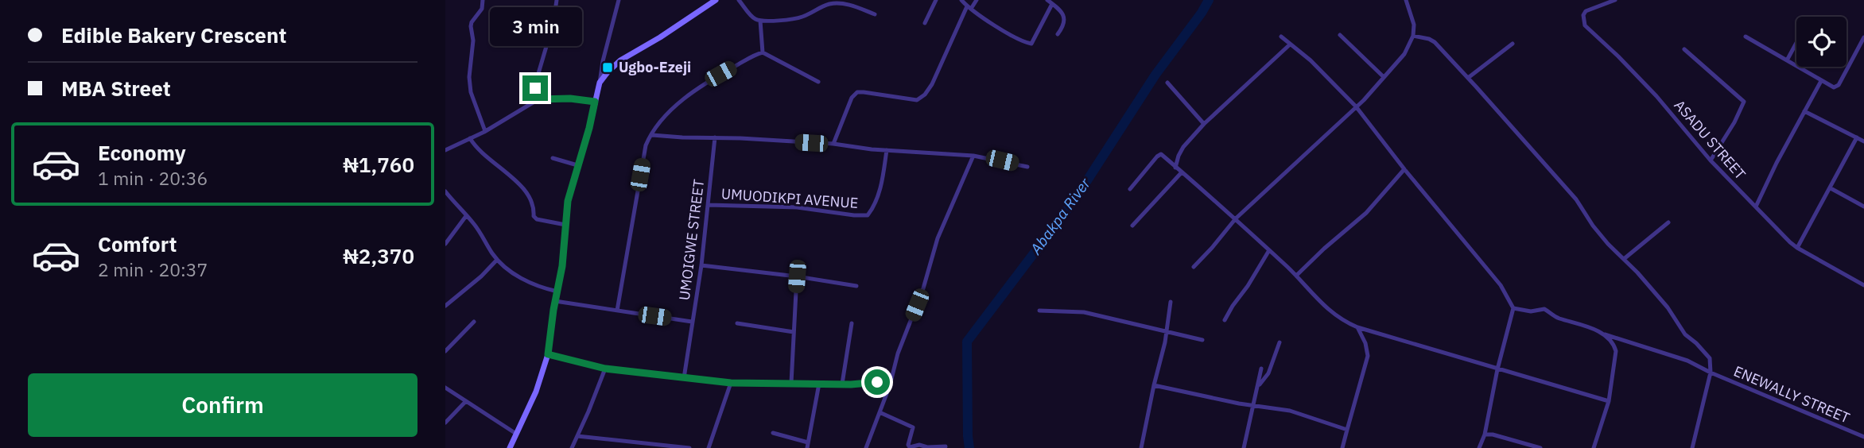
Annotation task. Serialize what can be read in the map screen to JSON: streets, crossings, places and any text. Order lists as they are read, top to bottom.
{
  "streets": {
    "street": [
      "ASADU STREET",
      "UMUODIKPI AVENUE",
      "UMOIGWE STREET",
      "ENEWALLY STREET"
    ]
  },
  "crossings": [
    ["UMUODIKPI AVENUE", "UMOIGWE STREET"]
  ],
  "water": ["Abakpa River"],
  "places": {
    "transit": ["Ugbo-Ezeji"]
  },
  "page": {
    "banner": ["Edible Bakery Crescent", "MBA Street"],
    "bubble": "3 min",
    "list": [
      {
        "name": "Economy",
        "note": "1 min · 20:36",
        "value": "₦1,760"
      },
      {
        "name": "Comfort",
        "note": "2 min · 20:37",
        "value": "₦2,370"
      }
    ],
    "buttons": "Confirm"
  }
}
